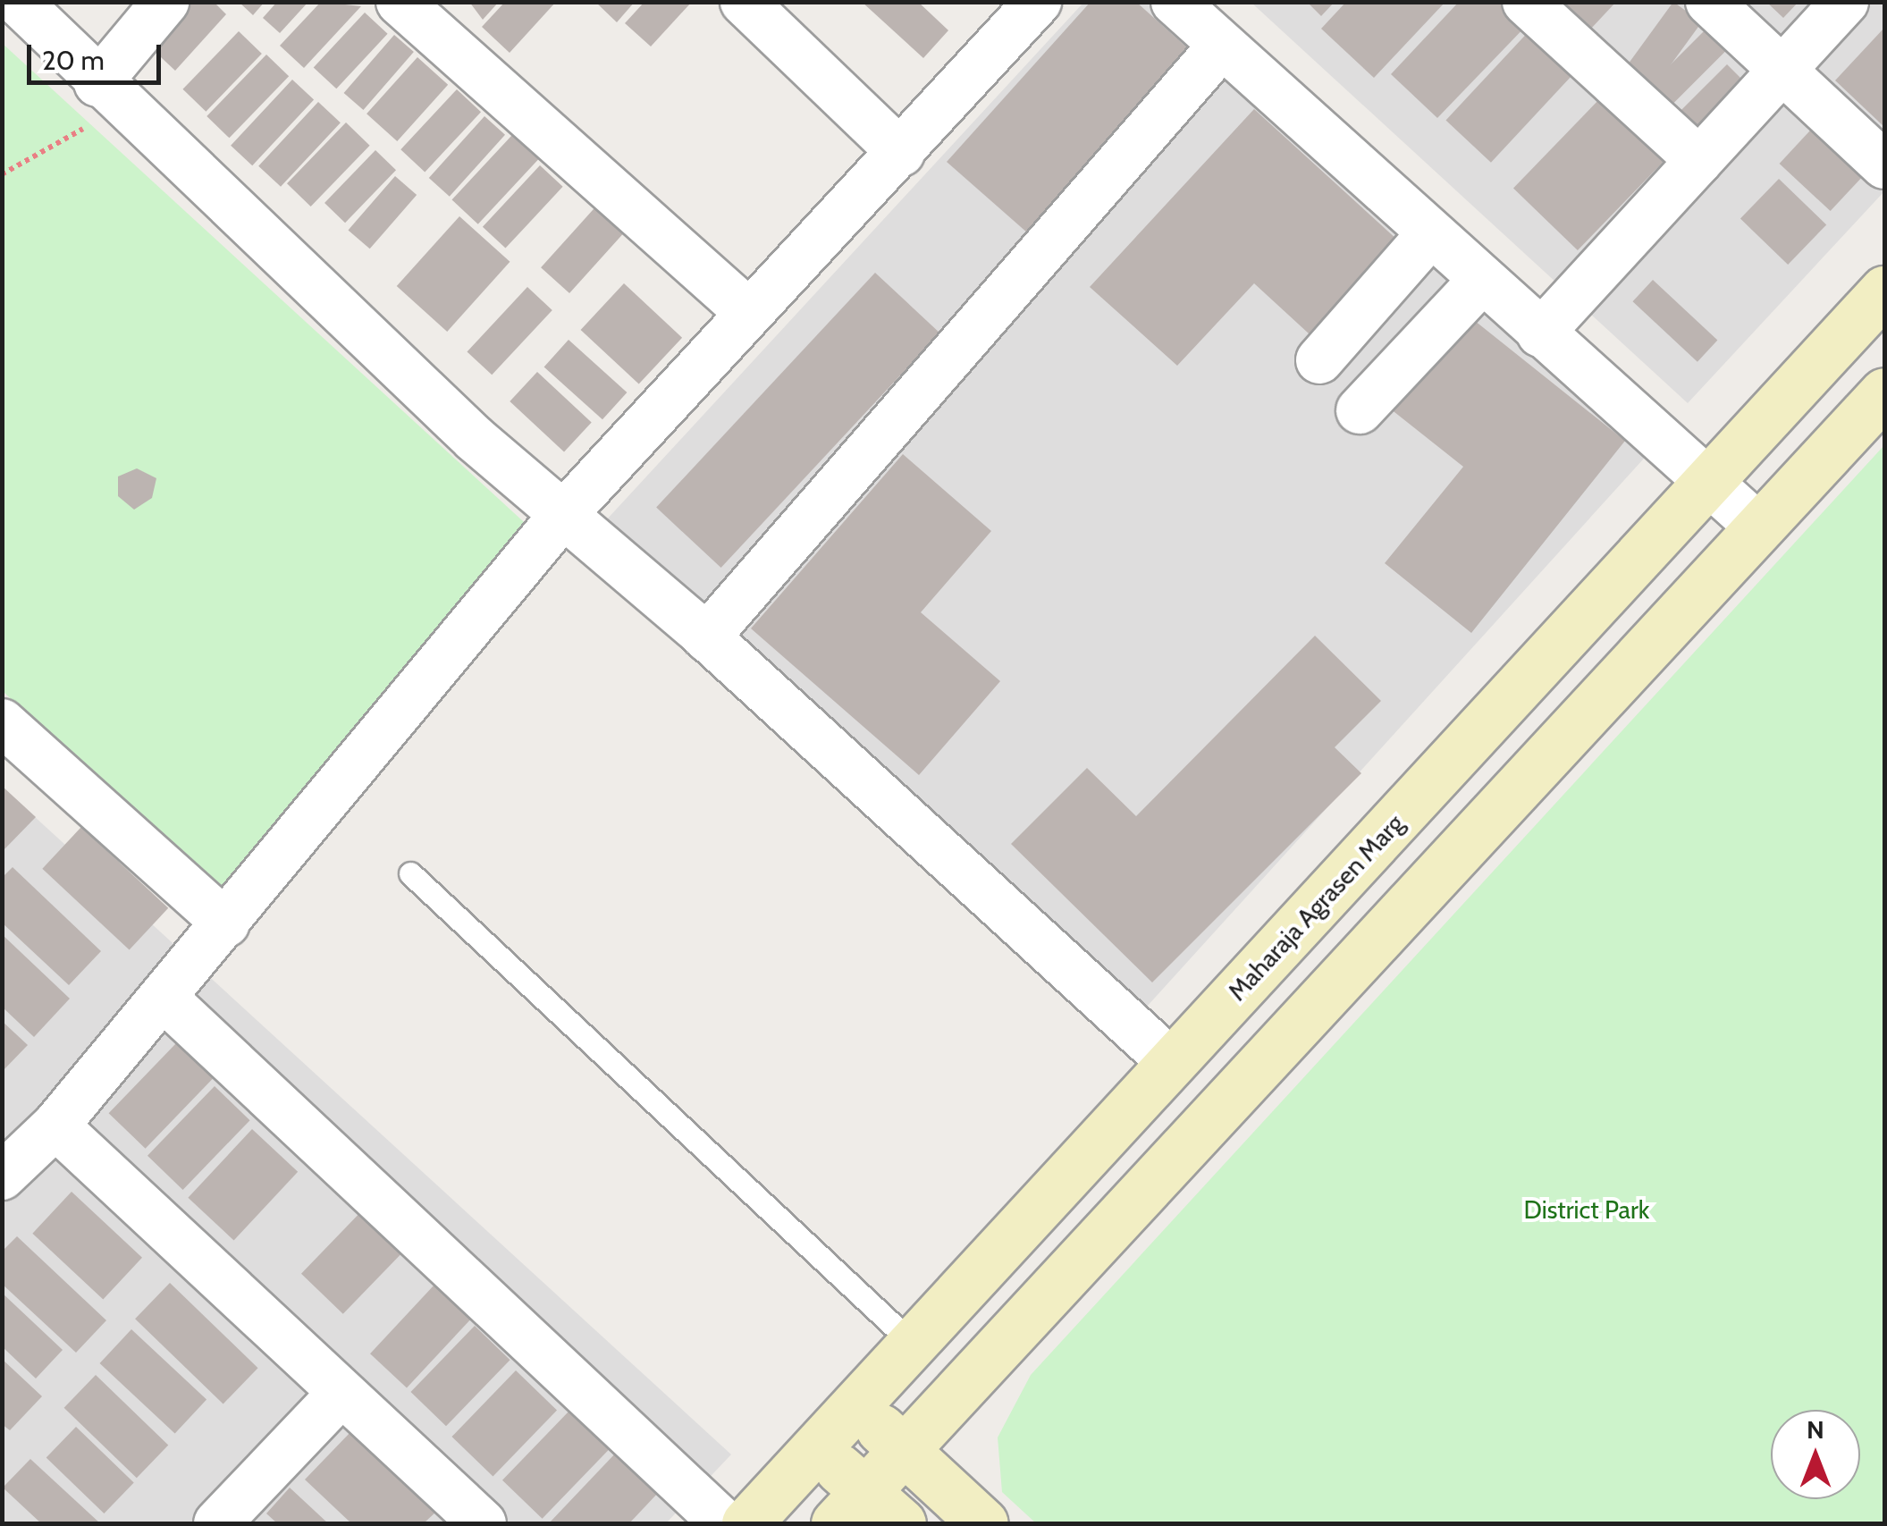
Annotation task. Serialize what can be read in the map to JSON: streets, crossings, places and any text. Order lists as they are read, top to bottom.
{
  "streets": {
    "street": ["Maharaja Agrasen Marg"]
  },
  "parks": ["District Park"],
  "scale_bar": "20 m",
  "north": "top"
}
